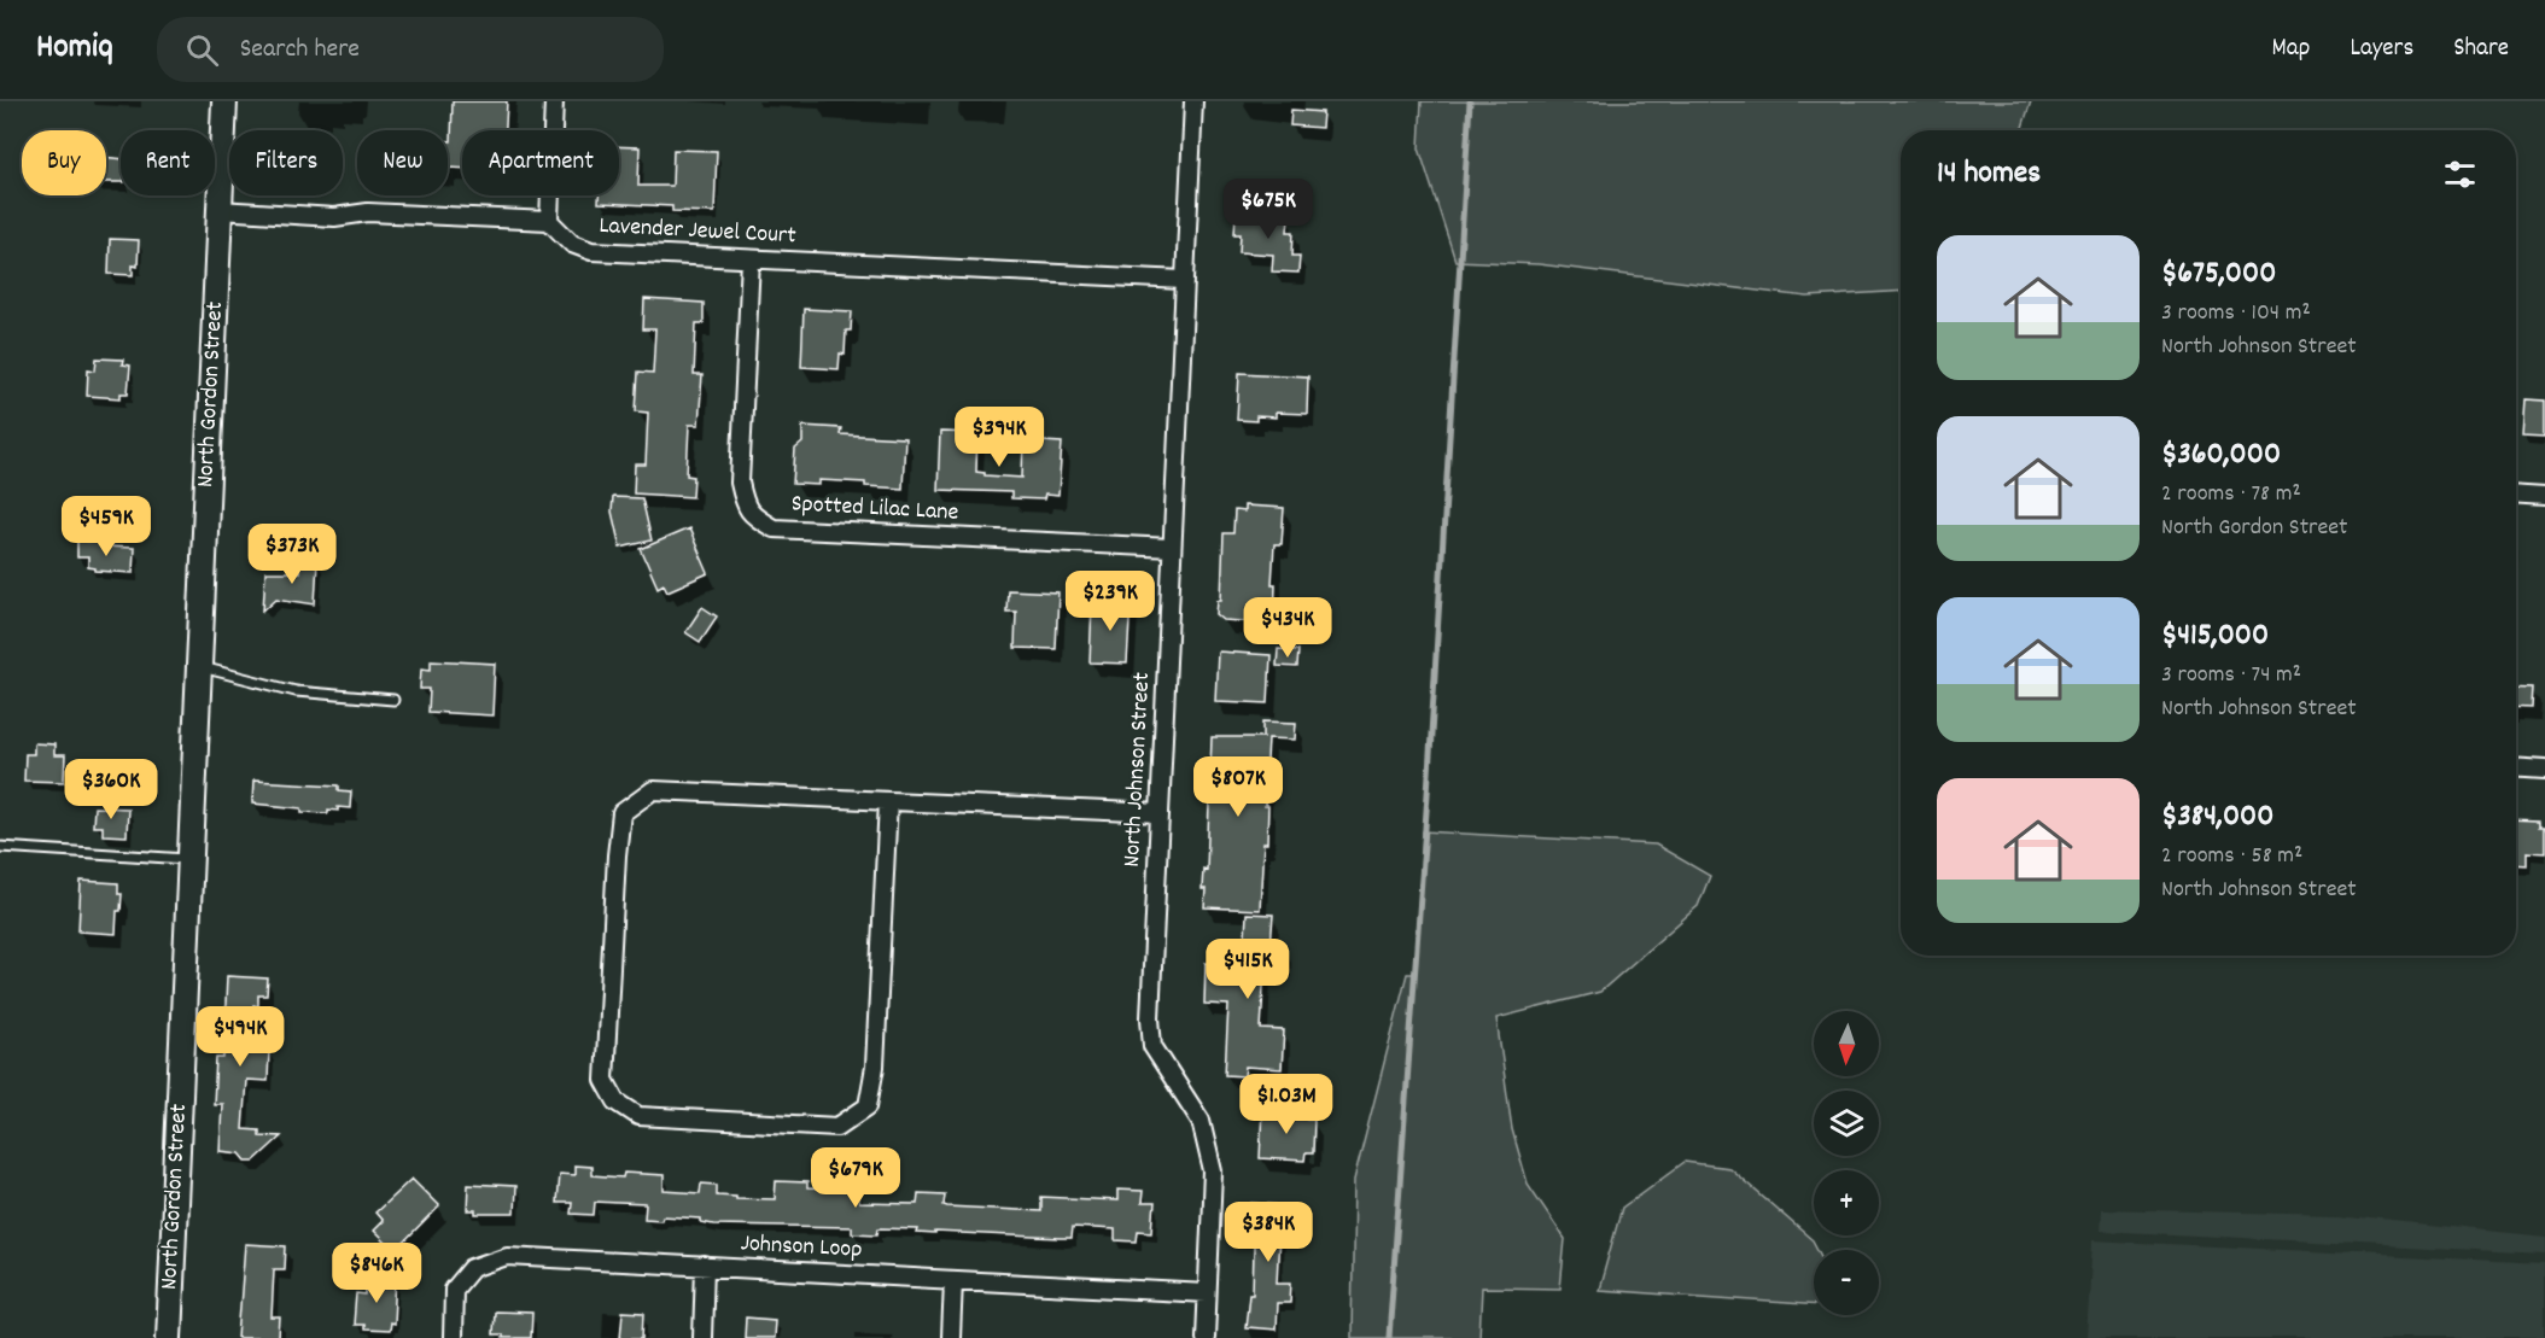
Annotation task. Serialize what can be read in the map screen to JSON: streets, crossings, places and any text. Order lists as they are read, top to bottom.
{
  "streets": {
    "street": [
      "Lavender Jewel Court",
      "North Gordon Street",
      "Spotted Lilac Lane",
      "North Johnson Street",
      "Johnson Loop"
    ]
  },
  "crossings": [
    ["Lavender Jewel Court", "Spotted Lilac Lane"],
    ["Lavender Jewel Court", "North Johnson Street"],
    ["Spotted Lilac Lane", "North Johnson Street"],
    ["North Johnson Street", "Johnson Loop"]
  ],
  "north": "bottom",
  "page": {
    "header": "Homiq",
    "search": "Search here",
    "nav": ["Map", "Layers", "Share"],
    "chip": [
      "Buy",
      "Rent",
      "Filters",
      "New",
      "Apartment"
    ],
    "heading": "14 homes",
    "price": [
      "$675K",
      "$394K",
      "$459K",
      "$373K",
      "$239K",
      "$434K",
      "$807K",
      "$360K",
      "$415K",
      "$494K",
      "$1.03M",
      "$679K",
      "$384K",
      "$846K"
    ],
    "list": [
      {
        "name": "$675,000",
        "note": "3 rooms · 104 m² · North Johnson Street"
      },
      {
        "name": "$360,000",
        "note": "2 rooms · 78 m² · North Gordon Street"
      },
      {
        "name": "$415,000",
        "note": "3 rooms · 74 m² · North Johnson Street"
      },
      {
        "name": "$384,000",
        "note": "2 rooms · 58 m² · North Johnson Street"
      }
    ],
    "map_buttons": ["+", "−"]
  }
}
